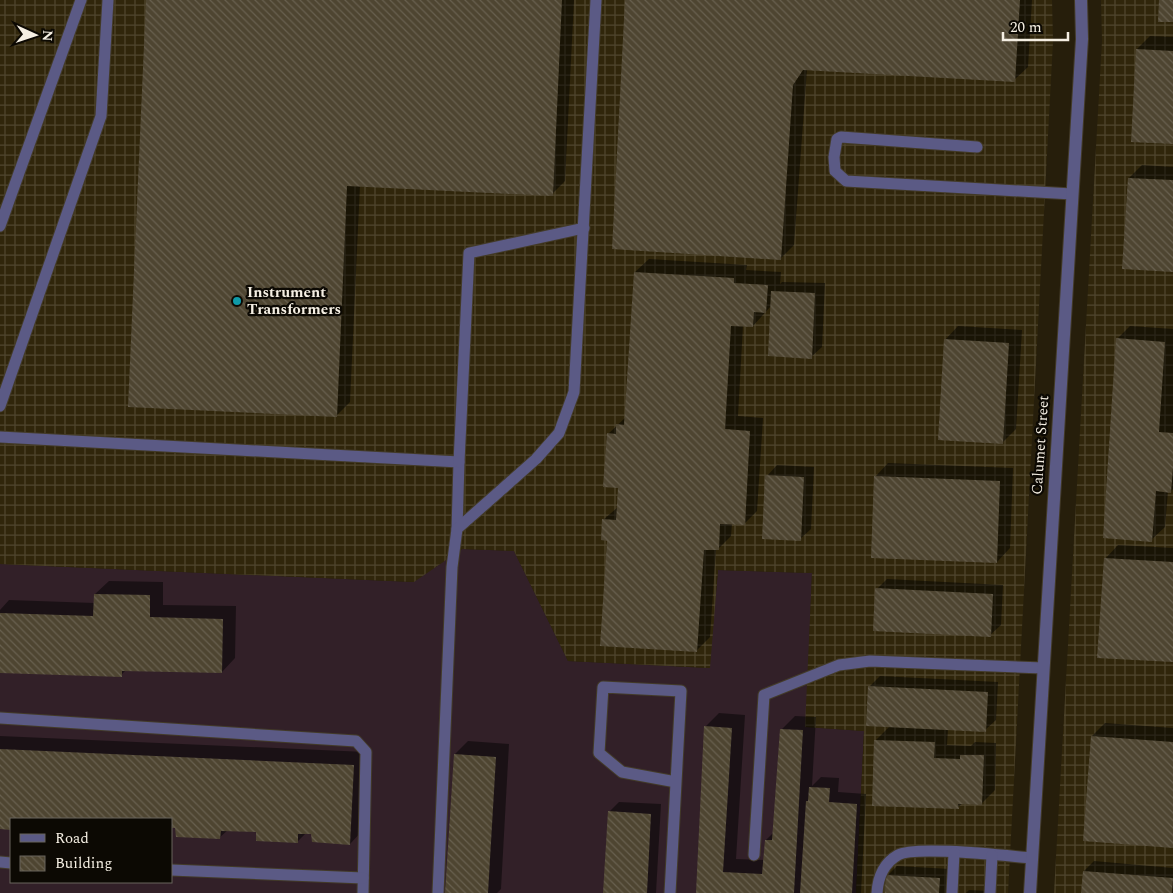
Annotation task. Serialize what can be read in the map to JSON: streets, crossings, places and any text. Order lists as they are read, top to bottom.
{
  "streets": {
    "street": ["Calumet Street"]
  },
  "places": ["Instrument Transformers"],
  "legend": ["Road", "Building"],
  "scale_bar": "20 m",
  "north": "right"
}
